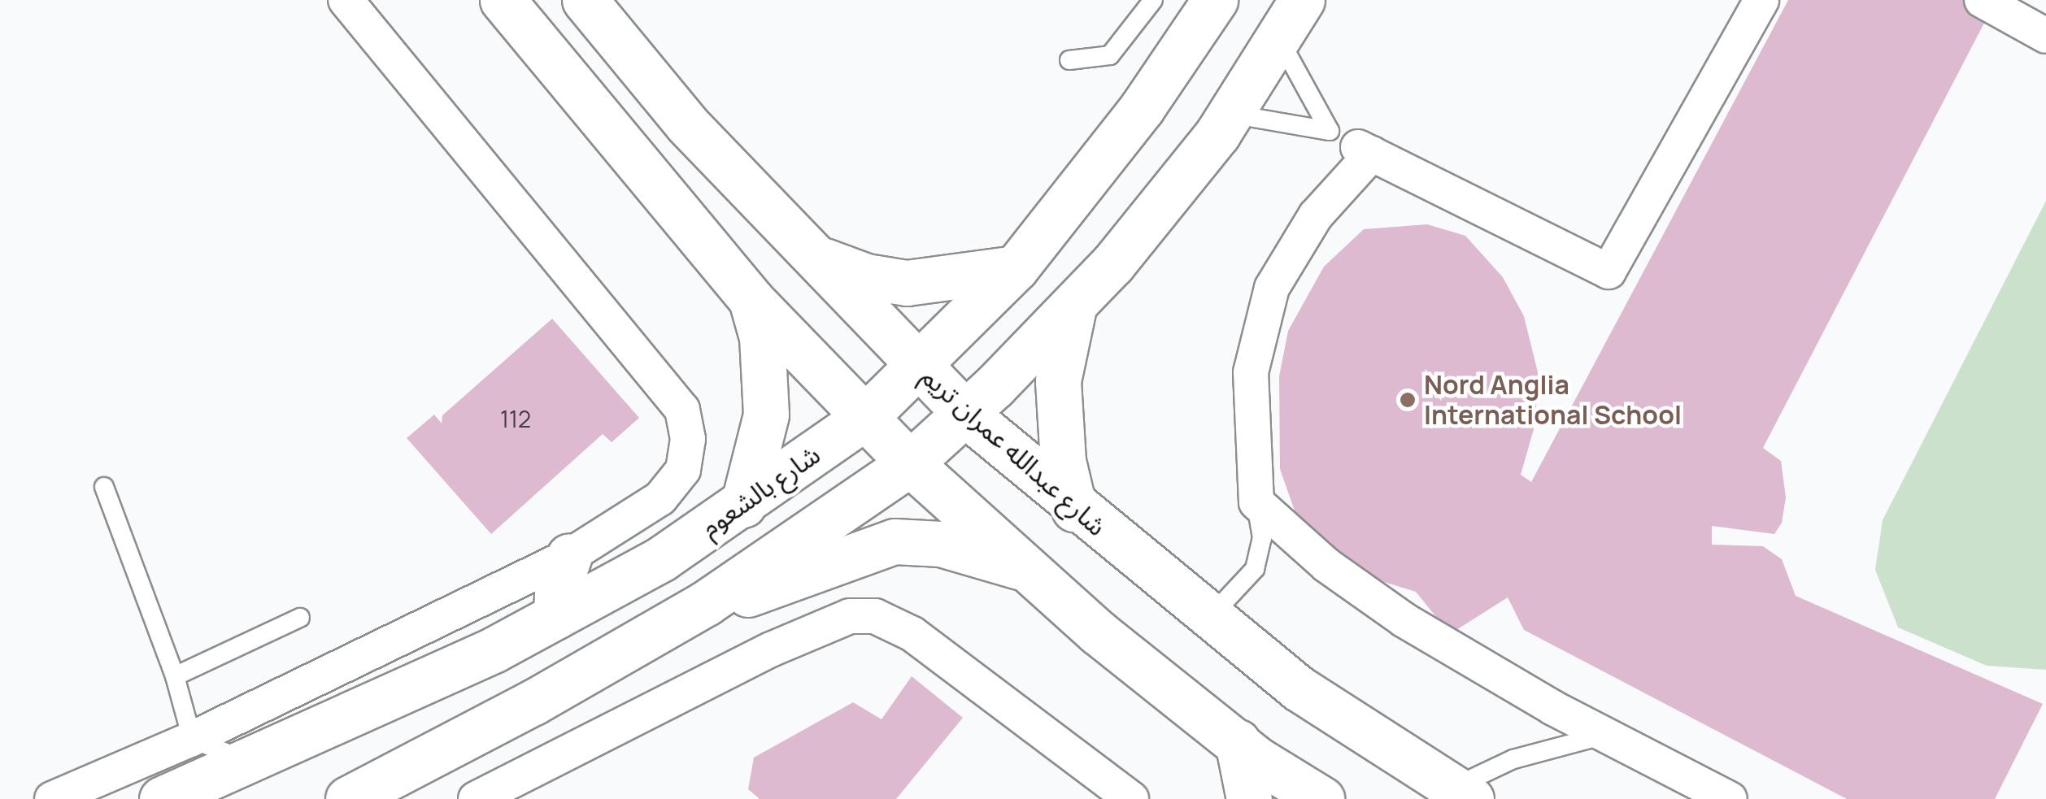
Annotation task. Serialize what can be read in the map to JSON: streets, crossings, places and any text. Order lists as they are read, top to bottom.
{
  "streets": {
    "street": ["شارع عبدالله عمران تريم", "شارع بالشعوم"]
  },
  "crossings": [
    ["شارع عبدالله عمران تريم", "شارع بالشعوم"]
  ],
  "places": ["Nord Anglia International School"],
  "house_numbers": ["112"]
}
